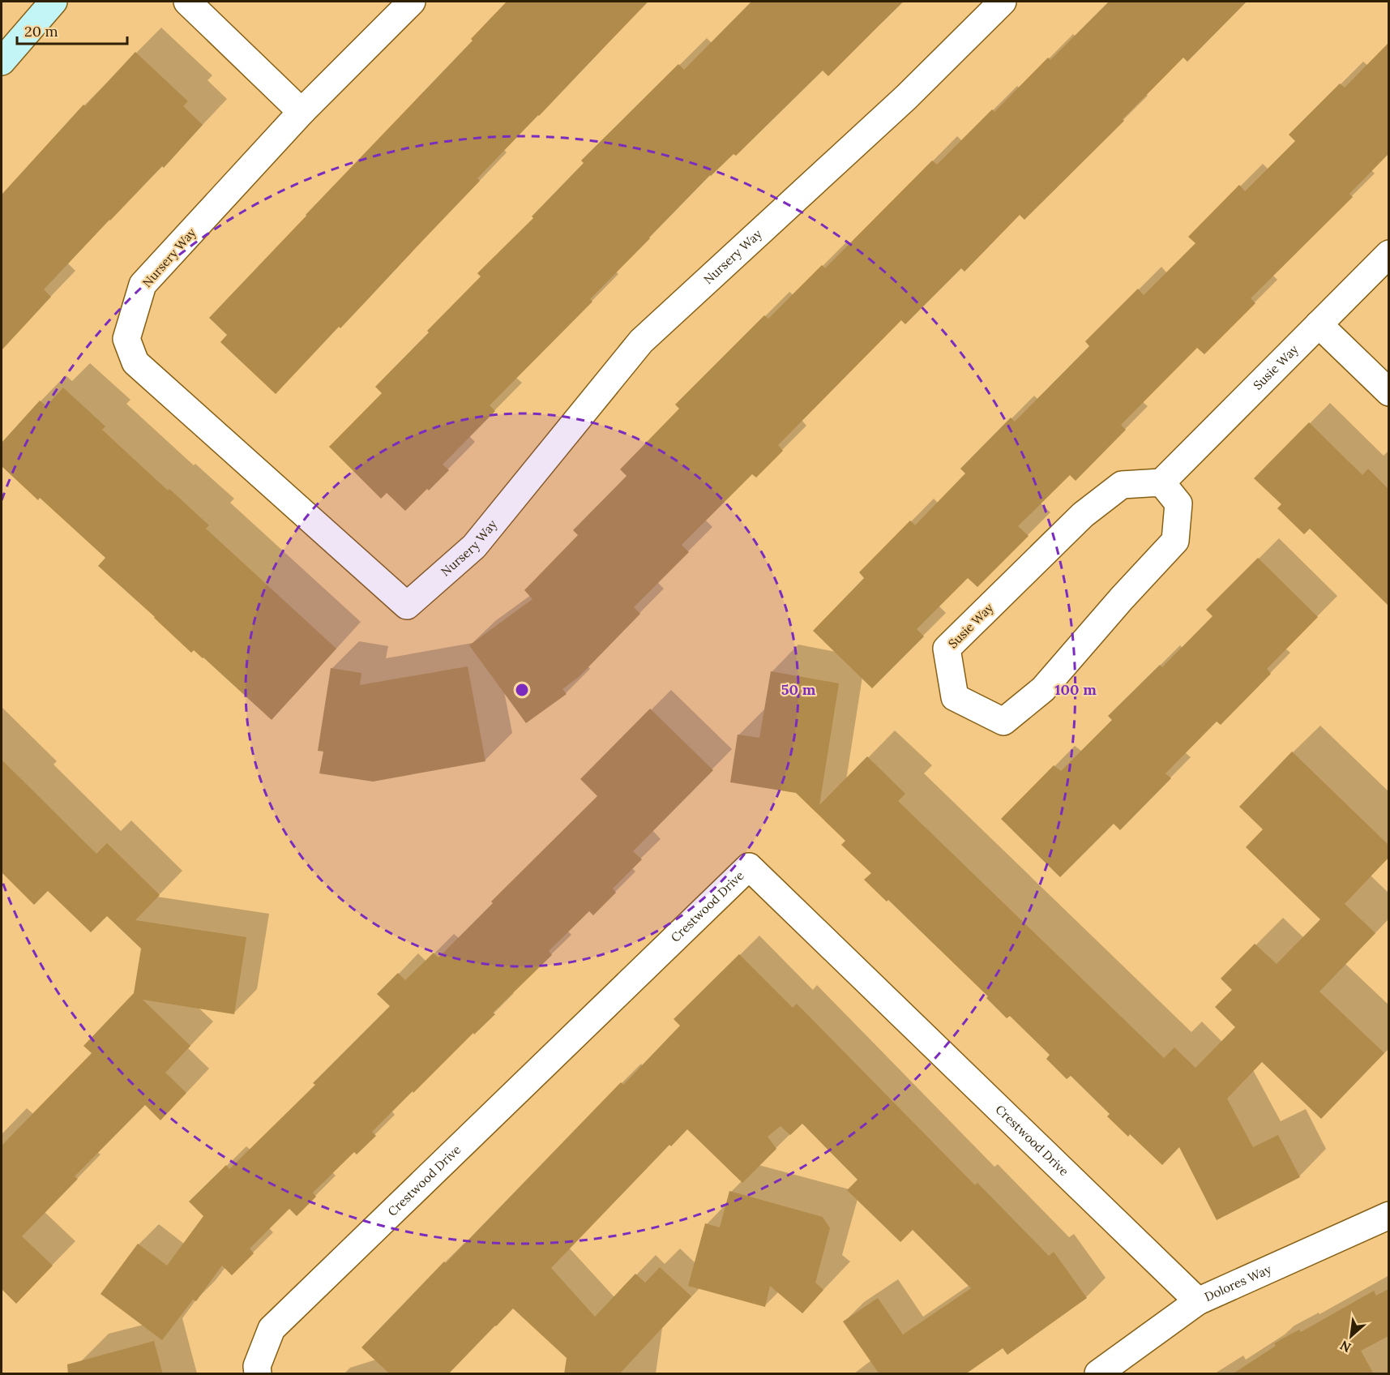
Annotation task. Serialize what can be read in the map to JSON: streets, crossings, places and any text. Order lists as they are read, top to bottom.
{
  "streets": {
    "street": [
      "Nursery Way",
      "Susie Way",
      "Crestwood Drive",
      "Dolores Way"
    ]
  },
  "crossings": [
    ["Crestwood Drive", "Dolores Way"]
  ],
  "scale_bar": "20 m",
  "north": "bottom left",
  "rings": ["50 m", "100 m"]
}
